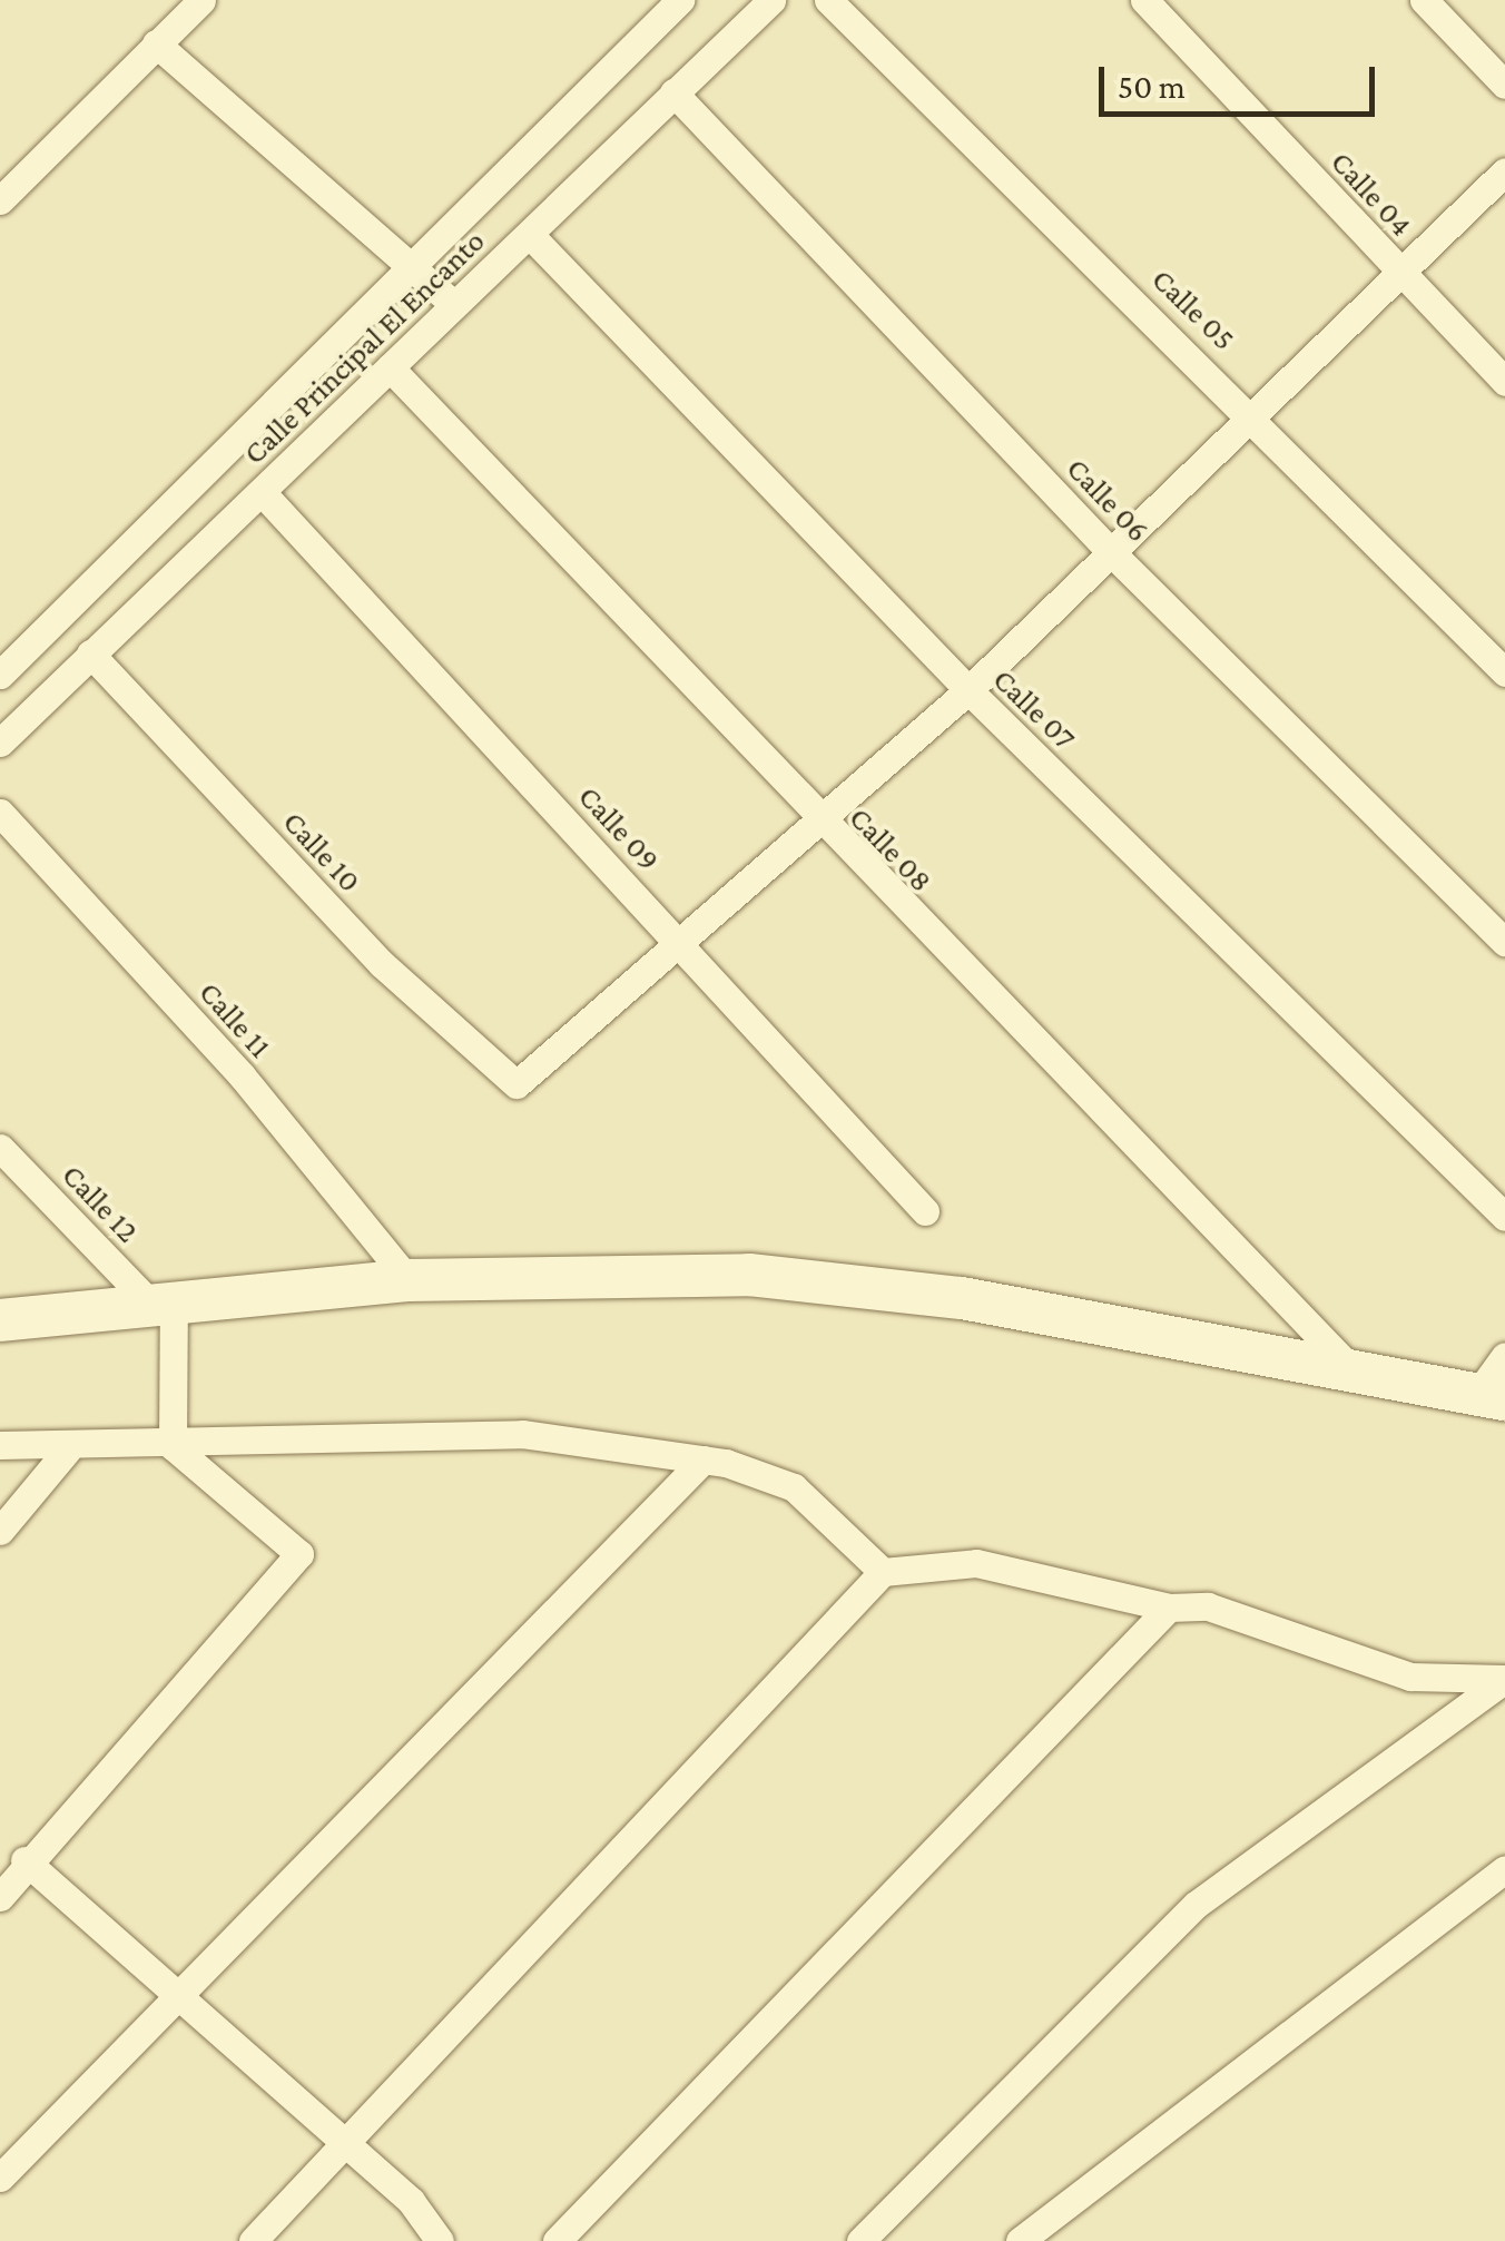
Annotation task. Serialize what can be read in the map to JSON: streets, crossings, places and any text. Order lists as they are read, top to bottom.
{
  "streets": {
    "street": [
      "Calle 04",
      "Calle 05",
      "Calle Principal El Encanto",
      "Calle 06",
      "Calle 07",
      "Calle 09",
      "Calle 08",
      "Calle 10",
      "Calle 11",
      "Calle 12"
    ]
  },
  "crossings": [
    ["Calle Principal El Encanto", "Calle 06"],
    ["Calle Principal El Encanto", "Calle 07"],
    ["Calle Principal El Encanto", "Calle 09"],
    ["Calle Principal El Encanto", "Calle 08"],
    ["Calle Principal El Encanto", "Calle 10"],
    ["Calle 09", "Calle 10"]
  ],
  "scale_bar": "50 m"
}
